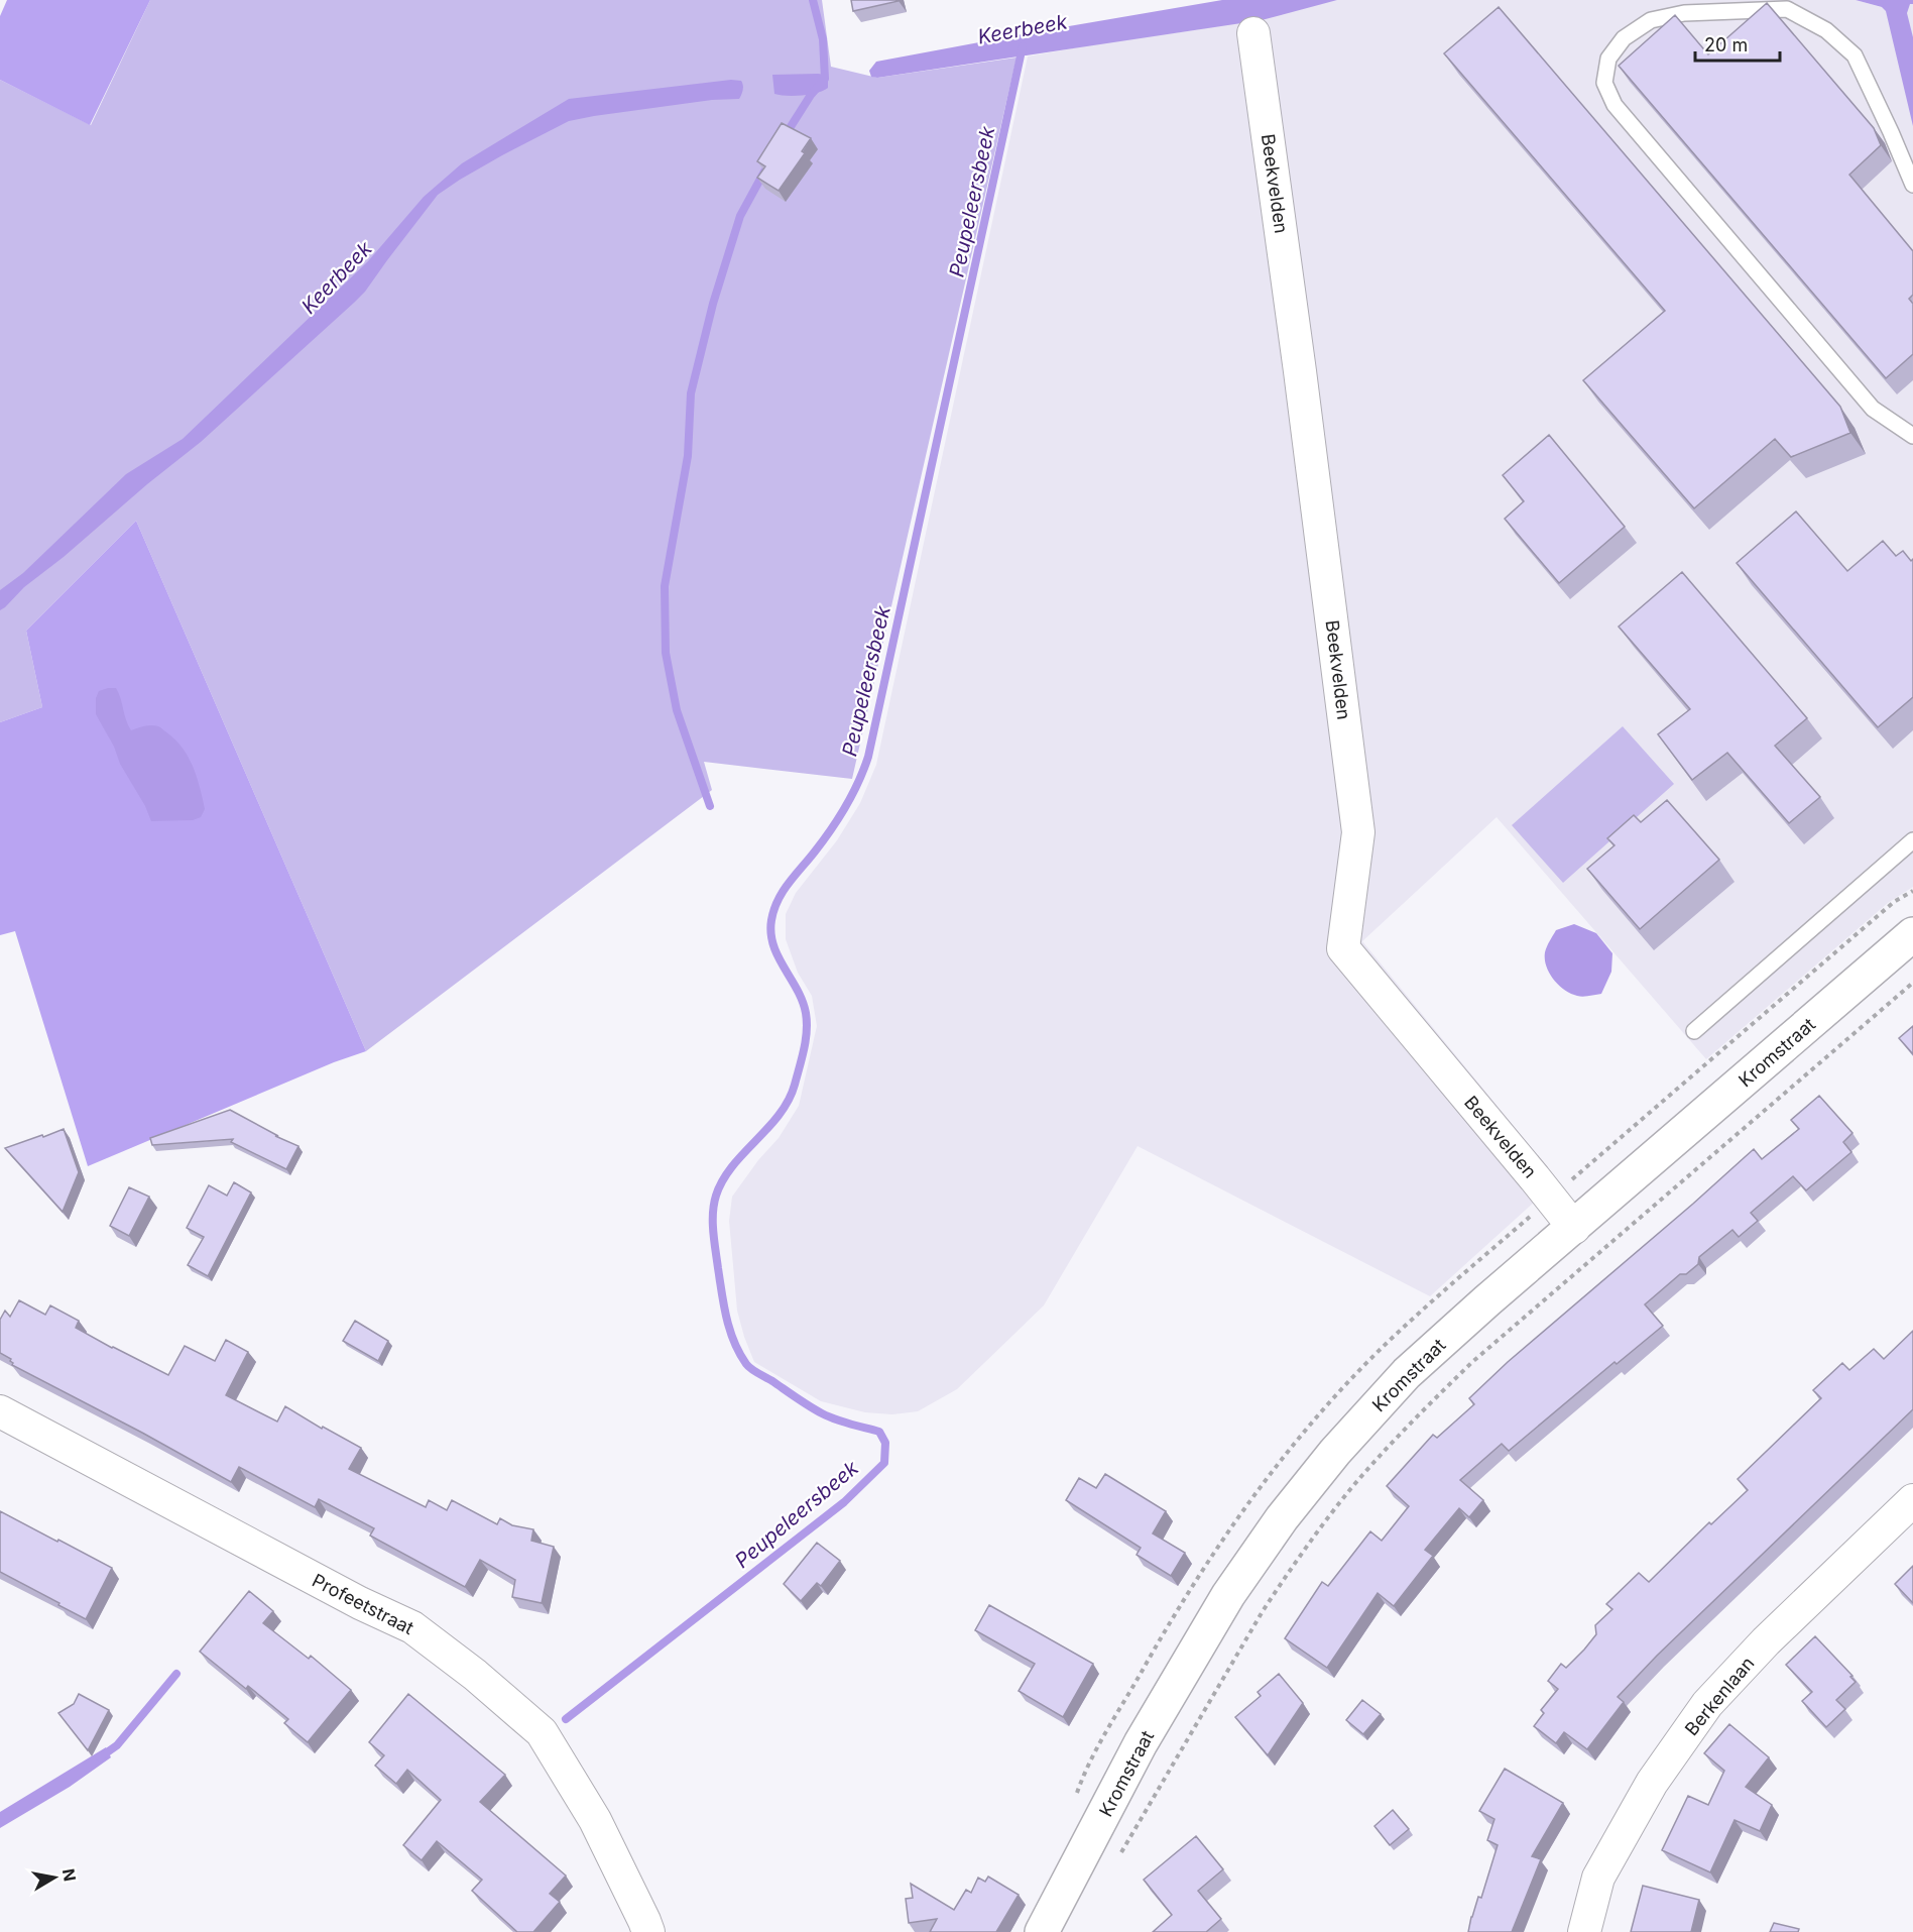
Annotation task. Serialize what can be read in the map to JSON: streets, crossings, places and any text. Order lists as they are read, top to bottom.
{
  "streets": {
    "main road": ["Kromstraat"],
    "street": ["Beekvelden", "Profeetstraat", "Berkenlaan"]
  },
  "crossings": [
    ["Beekvelden", "Kromstraat"]
  ],
  "water": ["Keerbeek", "Peupeleersbeek"],
  "scale_bar": "20 m",
  "north": "right"
}
